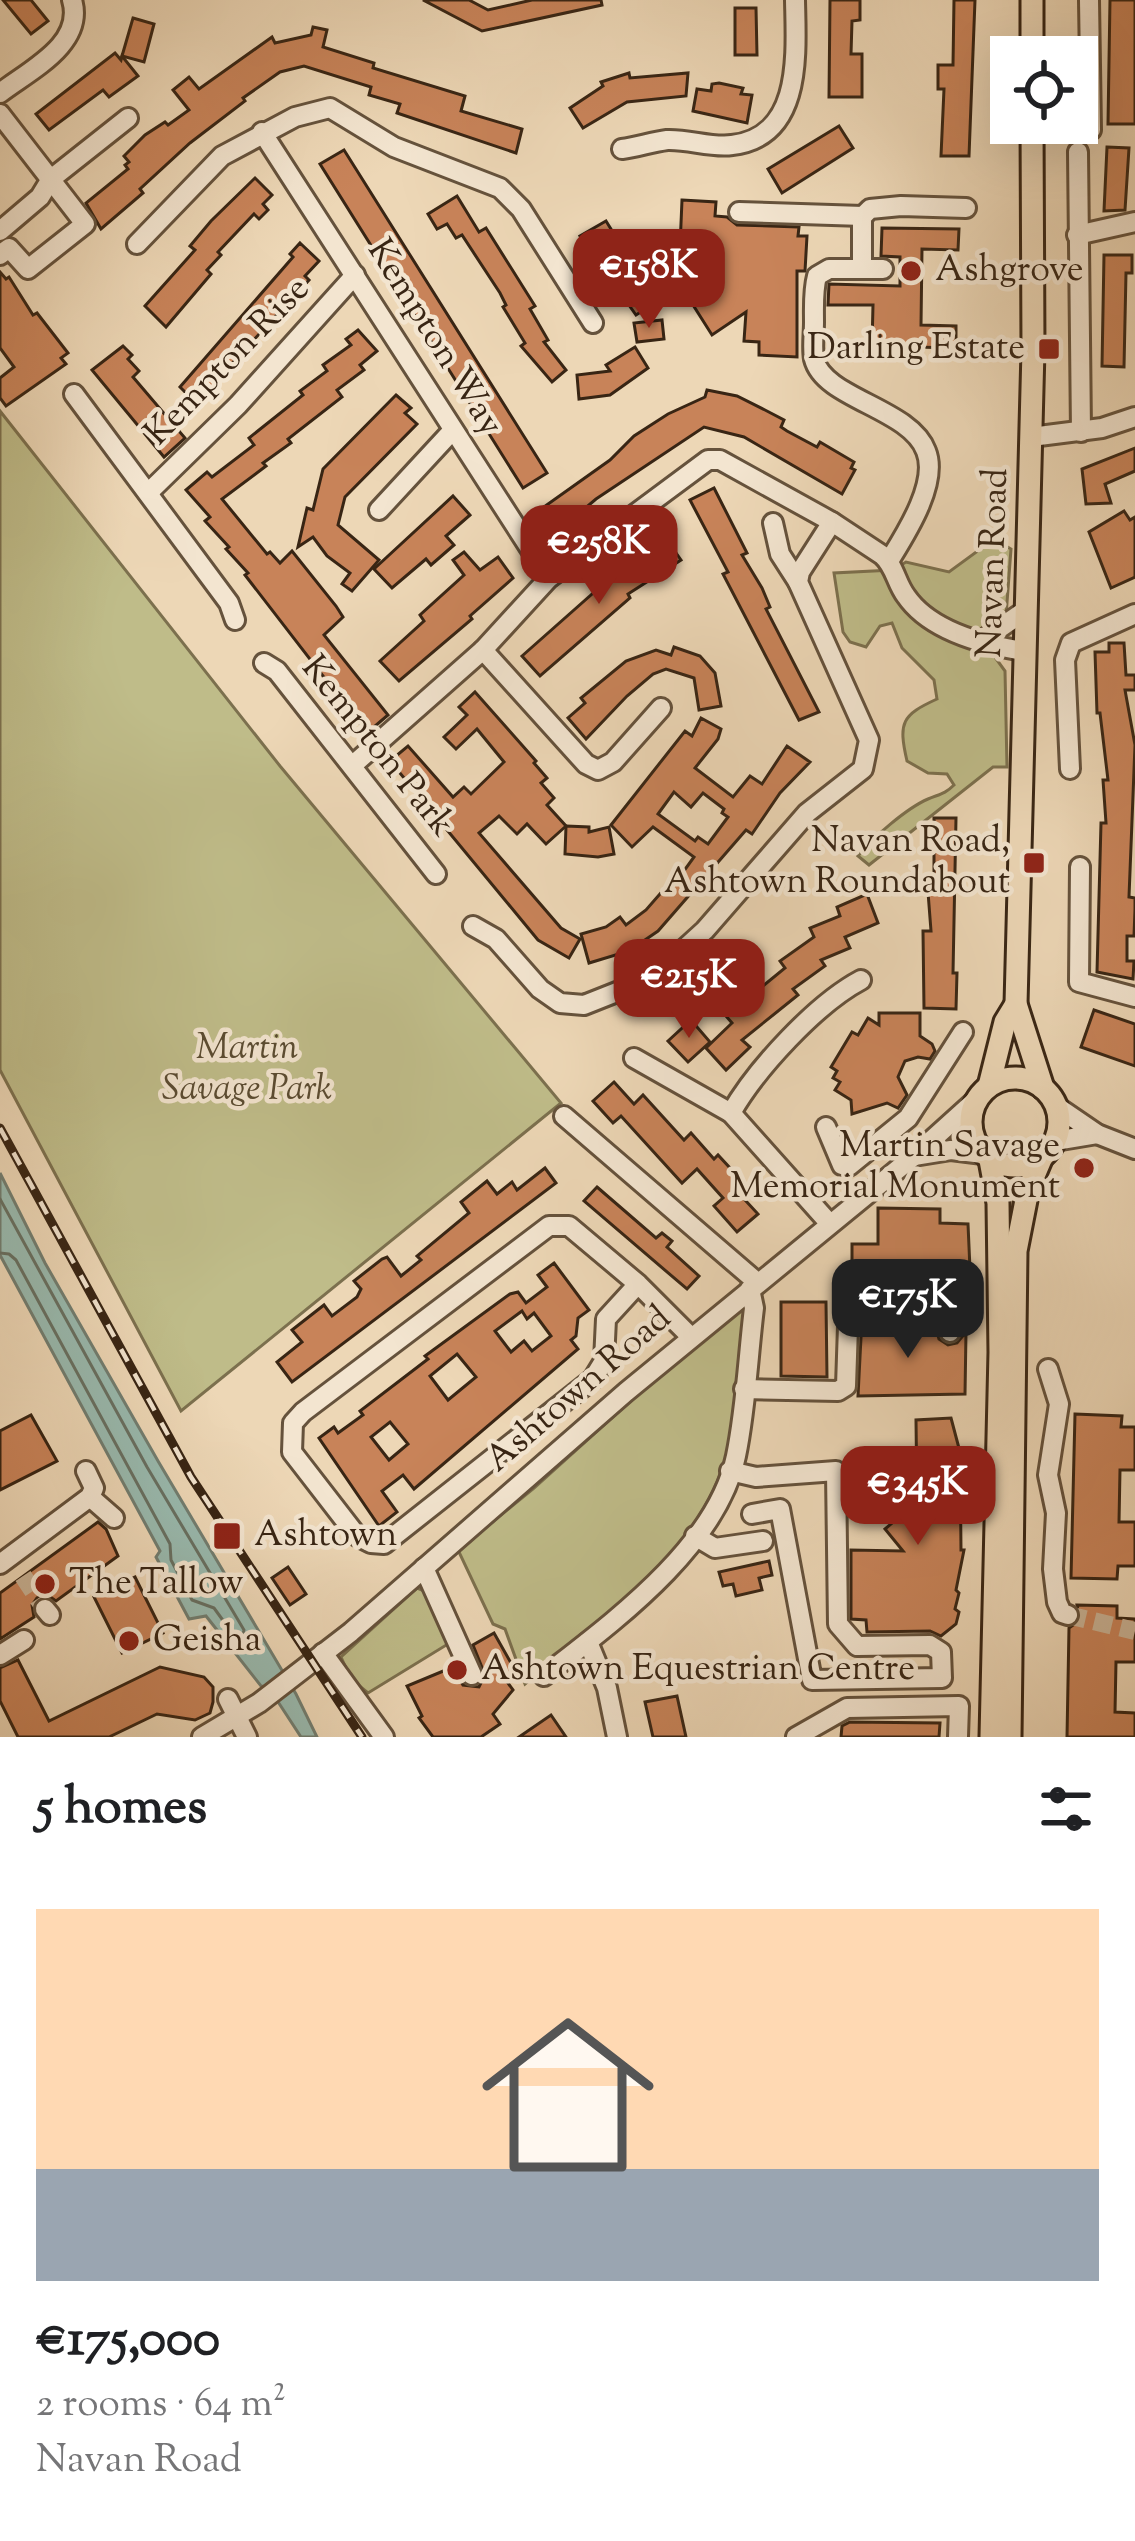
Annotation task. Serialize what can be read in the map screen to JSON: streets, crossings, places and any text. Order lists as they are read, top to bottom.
{
  "streets": {
    "main road": ["Navan Road"],
    "street": [
      "Kempton Way",
      "Kempton Rise",
      "Kempton Park",
      "Ashtown Road"
    ]
  },
  "crossings": [
    ["Kempton Way", "Kempton Rise"],
    ["Navan Road", "Ashtown Road"]
  ],
  "parks": ["Martin Savage Park"],
  "places": {
    "other": [
      "Ashgrove",
      "Martin Savage Memorial Monument",
      "The Tallow",
      "Geisha",
      "Ashtown Equestrian Centre"
    ],
    "transit": ["Darling Estate", "Navan Road, Ashtown Roundabout", "Ashtown"]
  },
  "page": {
    "price": [
      "€158K",
      "€258K",
      "€215K",
      "€175K",
      "€345K"
    ],
    "heading": "5 homes",
    "list": [
      {
        "name": "€175,000",
        "note": "2 rooms · 64 m² · Navan Road"
      }
    ]
  }
}
